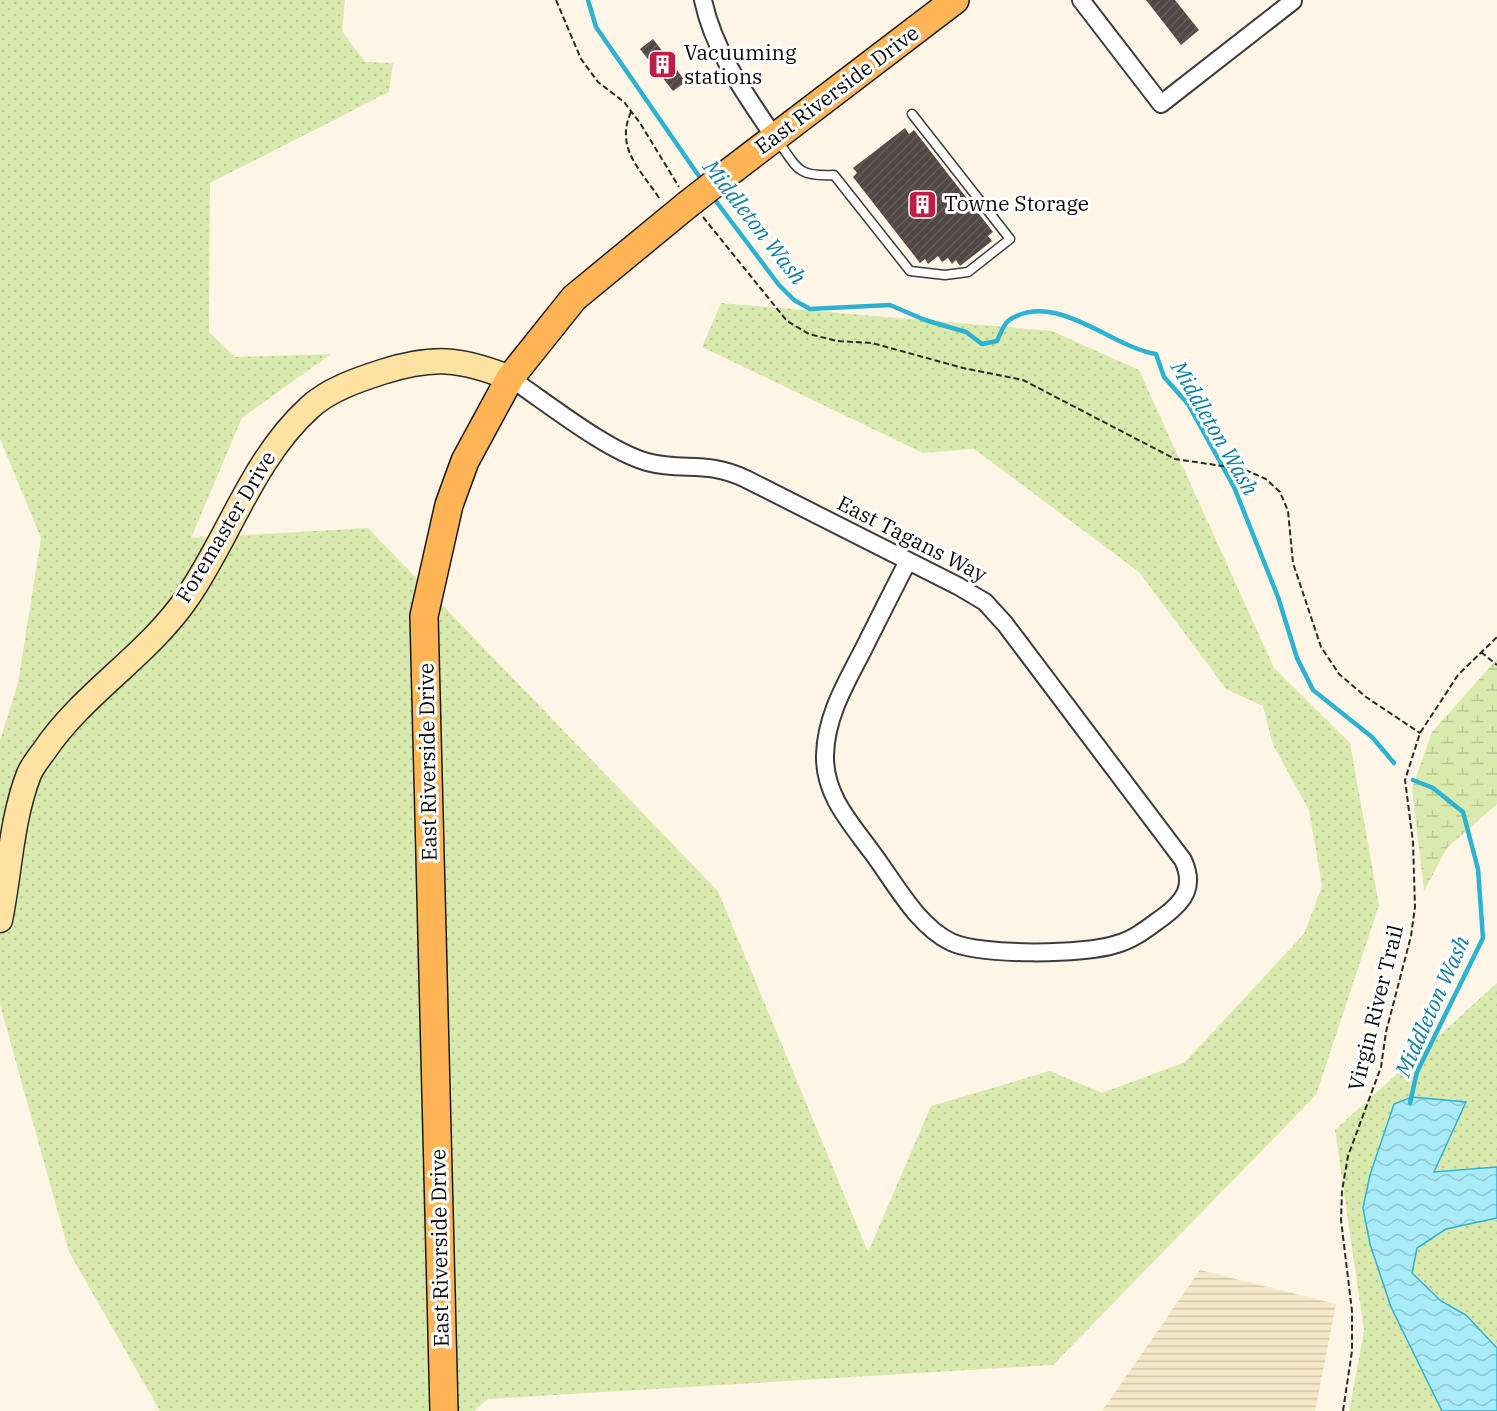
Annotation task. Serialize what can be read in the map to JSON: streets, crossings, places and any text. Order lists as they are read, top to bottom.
{
  "streets": {
    "main road": ["East Riverside Drive", "Foremaster Drive"],
    "street": ["East Tagans Way"],
    "path": ["Virgin River Trail"]
  },
  "crossings": [
    ["East Riverside Drive", "Foremaster Drive"],
    ["East Riverside Drive", "East Tagans Way"],
    ["Foremaster Drive", "East Tagans Way"]
  ],
  "water": ["Middleton Wash"],
  "places": {
    "building": ["Vacuuming stations", "Towne Storage"]
  }
}
